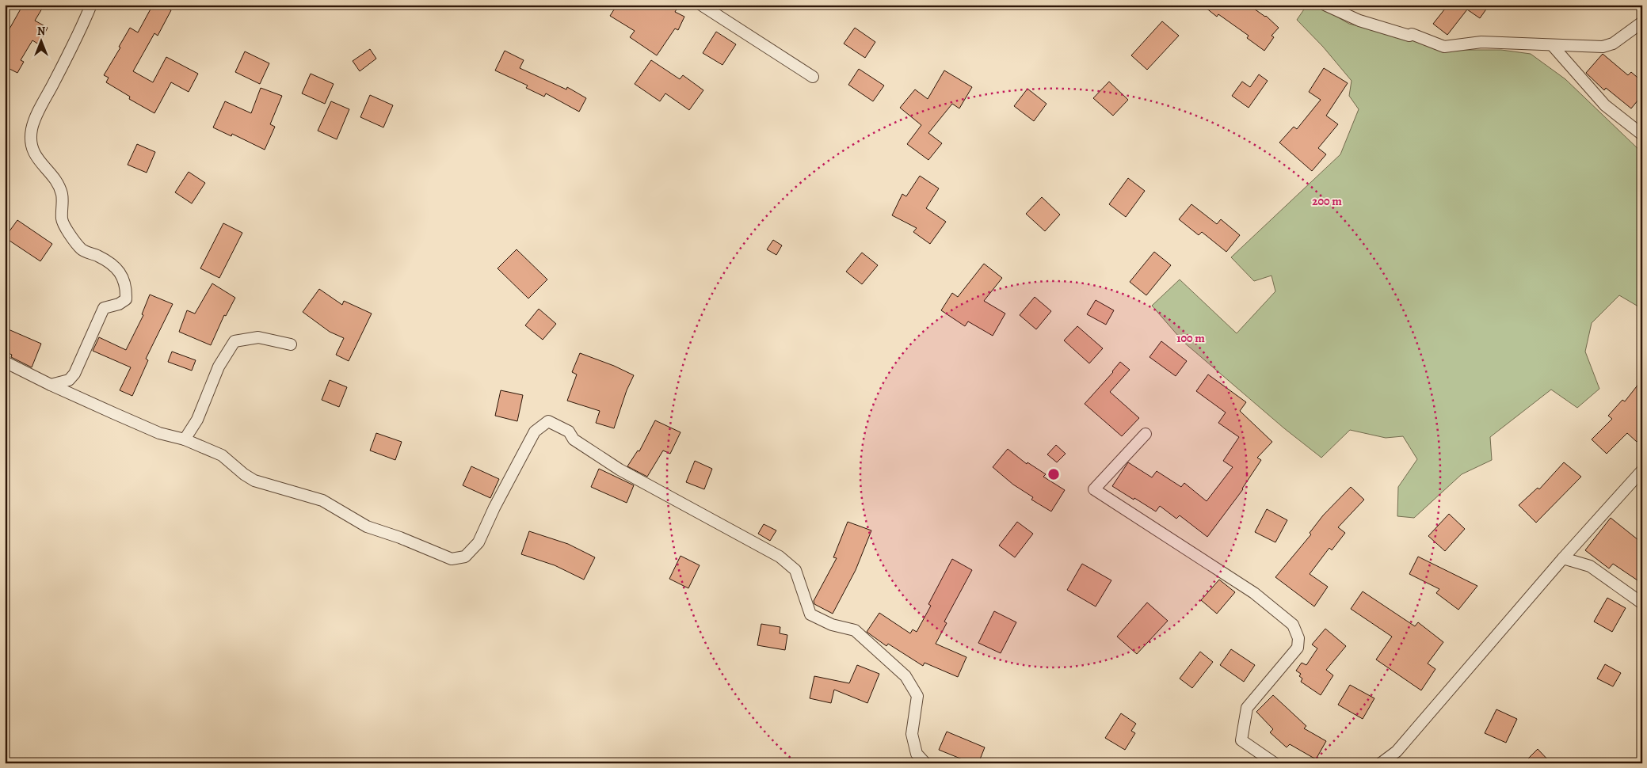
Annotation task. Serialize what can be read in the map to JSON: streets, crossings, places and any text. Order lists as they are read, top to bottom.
{
  "north": "top",
  "rings": ["200 m", "100 m"]
}
